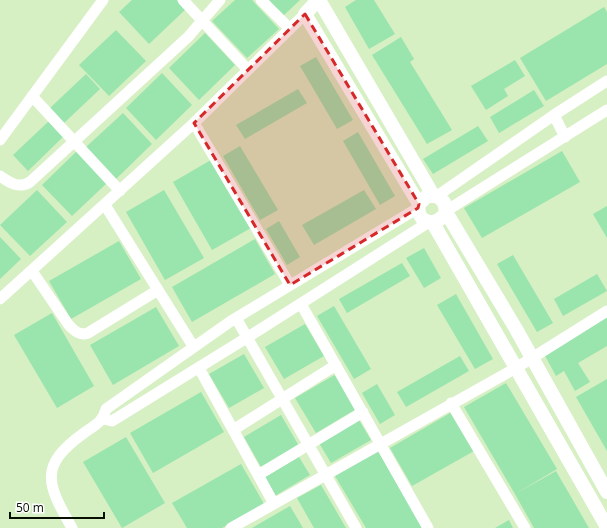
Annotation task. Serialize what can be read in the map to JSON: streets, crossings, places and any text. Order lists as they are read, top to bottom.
{
  "scale_bar": "50 m"
}
